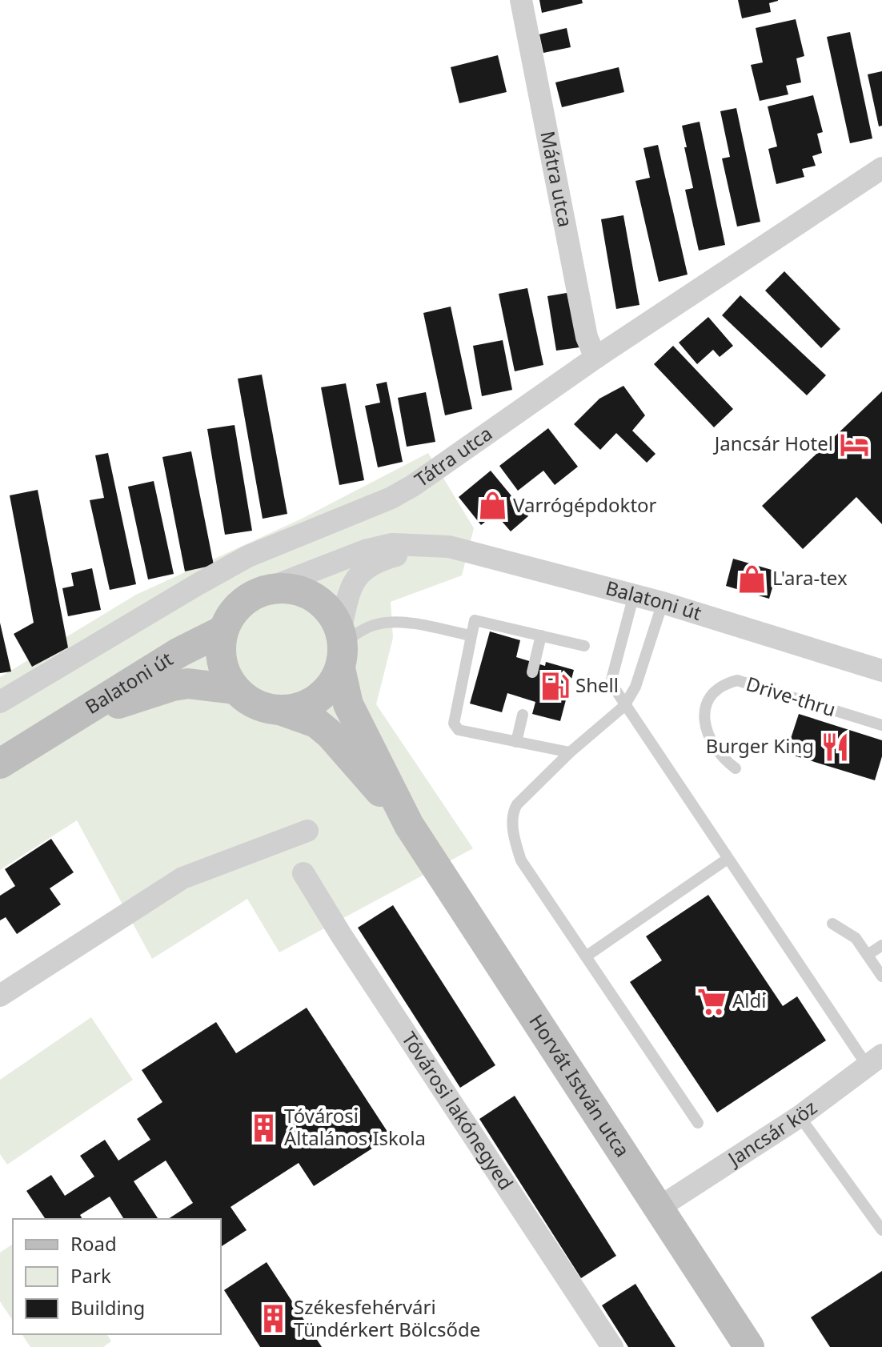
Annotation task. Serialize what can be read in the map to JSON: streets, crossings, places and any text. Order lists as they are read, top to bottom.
{
  "streets": {
    "main road": ["Balatoni út", "Horvát István utca"],
    "street": [
      "Mátra utca",
      "Tátra utca",
      "Tóvárosi lakónegyed",
      "Jancsár köz"
    ],
    "lane": ["Drive-thru"]
  },
  "crossings": [
    ["Mátra utca", "Tátra utca"],
    ["Balatoni út", "Horvát István utca"],
    ["Horvát István utca", "Jancsár köz"]
  ],
  "places": {
    "hotel": ["Jancsár Hotel"],
    "shop": ["Varrógépdoktor", "L'ara-tex"],
    "fuel station": ["Shell"],
    "restaurant": ["Burger King"],
    "supermarket": ["Aldi"],
    "building": ["Tóvárosi Általános Iskola", "Székesfehérvári Tündérkert Bölcsőde"]
  },
  "legend": ["Road", "Park", "Building"]
}
